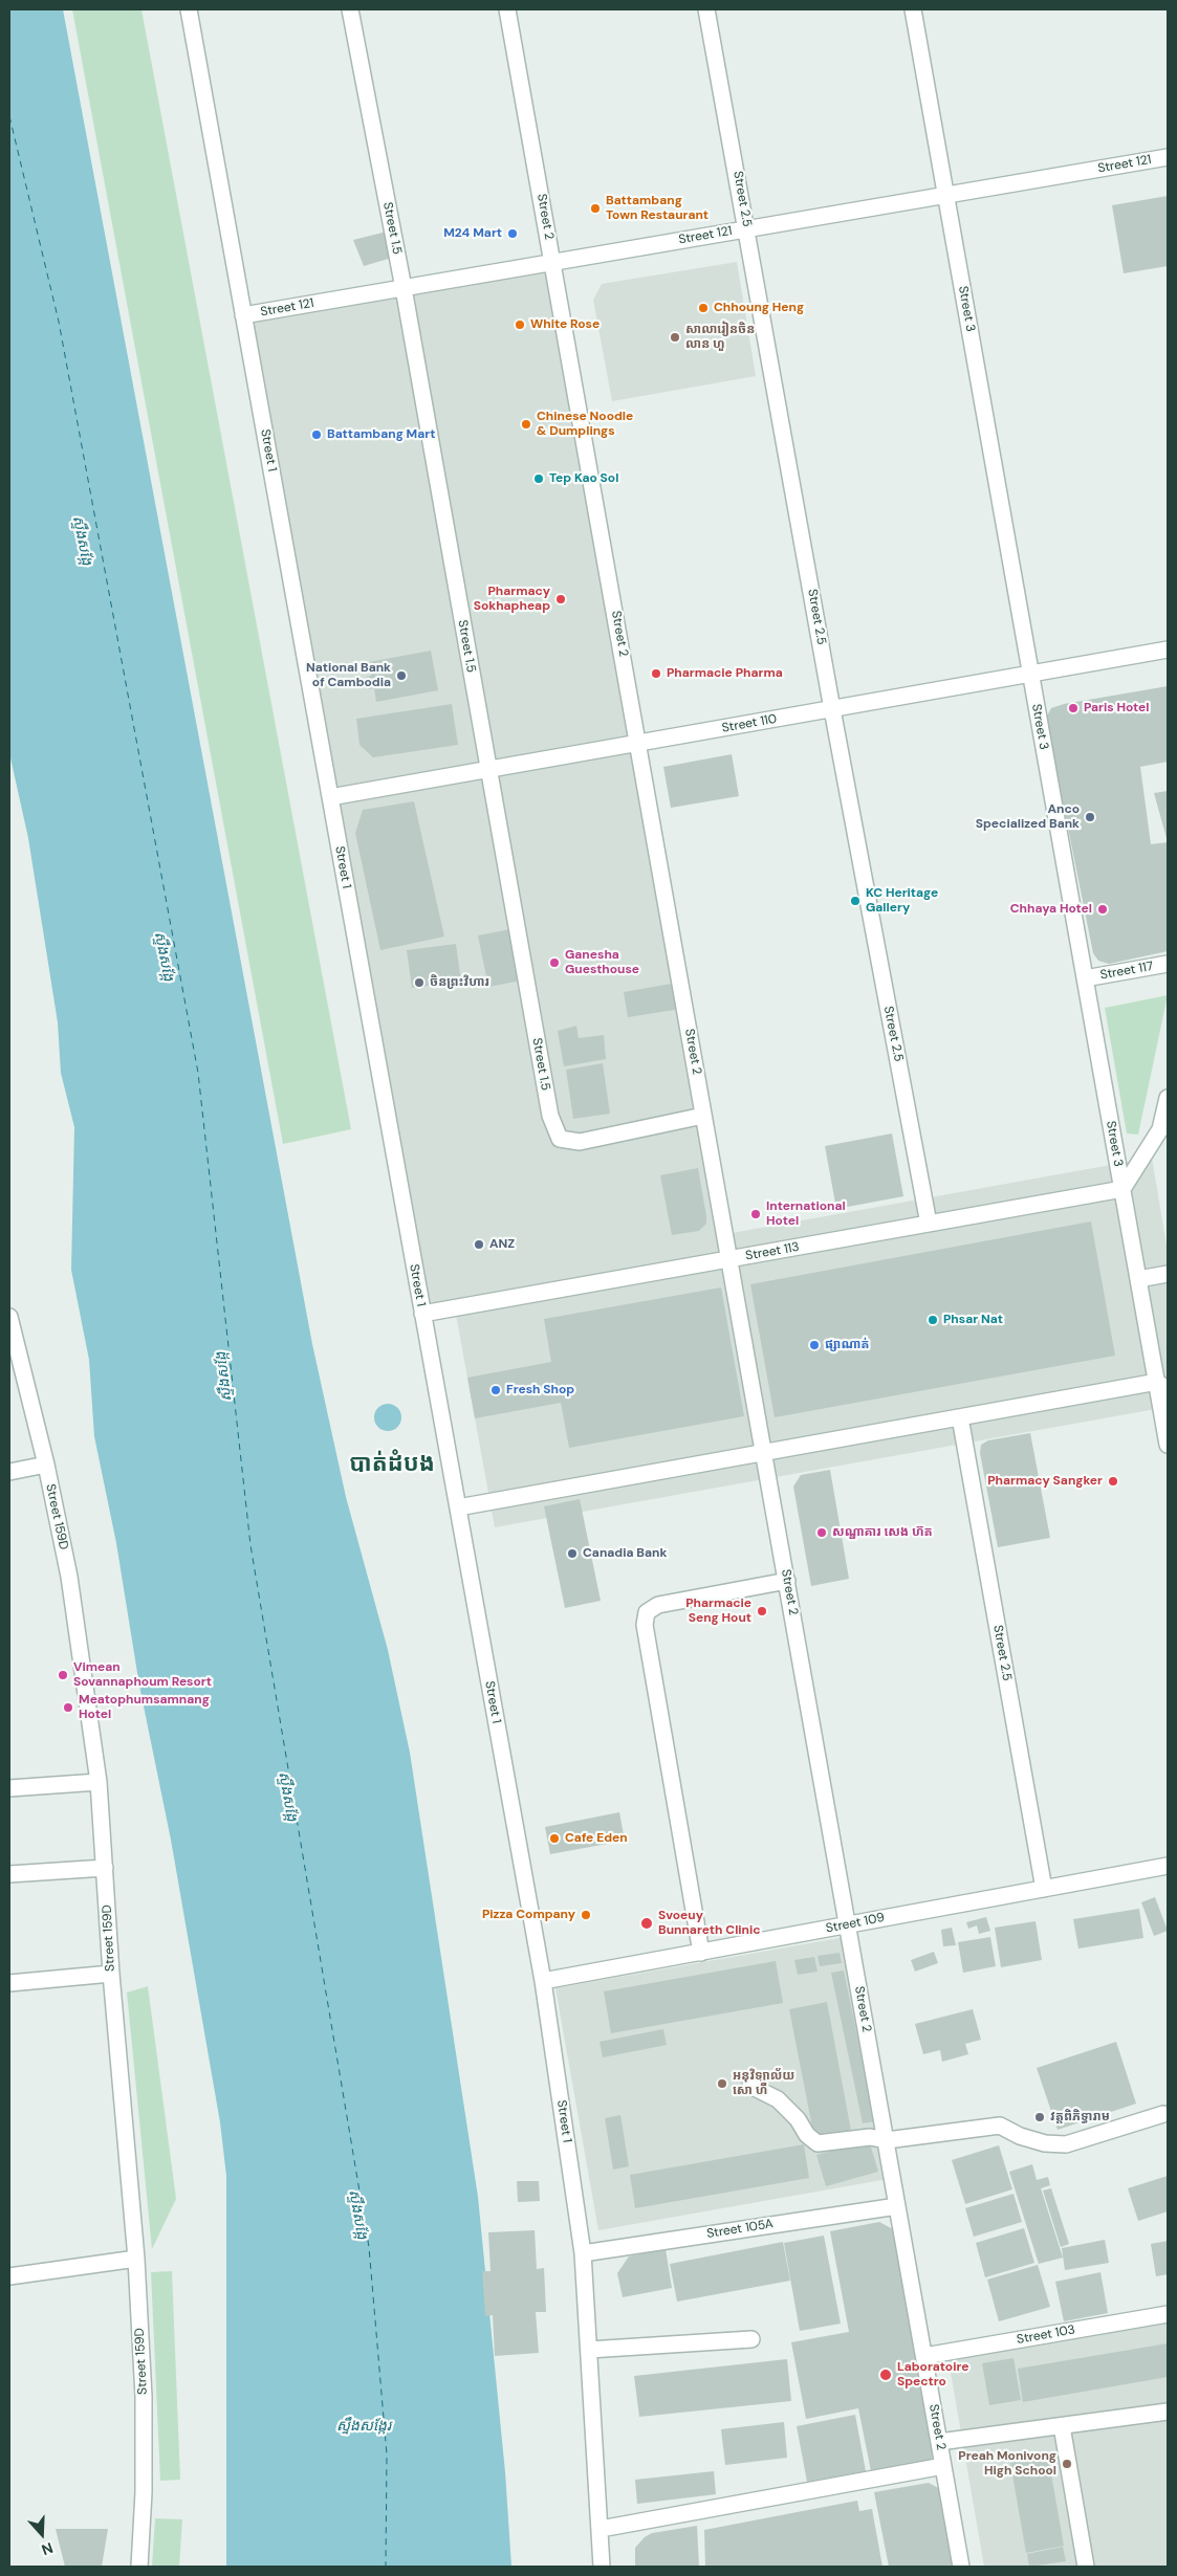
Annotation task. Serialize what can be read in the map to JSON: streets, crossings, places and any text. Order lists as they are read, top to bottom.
{
  "streets": {
    "street": [
      "Street 121",
      "Street 2.5",
      "Street 2",
      "Street 1.5",
      "Street 3",
      "Street 1",
      "Street 110",
      "Street 117",
      "Street 113",
      "Street 159D",
      "Street 109",
      "Street 105A",
      "Street 103"
    ]
  },
  "crossings": [
    ["Street 121", "Street 2.5"],
    ["Street 121", "Street 2"],
    ["Street 121", "Street 1.5"],
    ["Street 121", "Street 3"],
    ["Street 121", "Street 1"],
    ["Street 2.5", "Street 110"],
    ["Street 2.5", "Street 113"],
    ["Street 2.5", "Street 109"],
    ["Street 2", "Street 1.5"],
    ["Street 2", "Street 110"],
    ["Street 2", "Street 113"],
    ["Street 2", "Street 109"],
    ["Street 2", "Street 105A"],
    ["Street 2", "Street 103"],
    ["Street 1.5", "Street 110"],
    ["Street 3", "Street 110"],
    ["Street 3", "Street 117"],
    ["Street 3", "Street 113"],
    ["Street 1", "Street 110"],
    ["Street 1", "Street 113"],
    ["Street 1", "Street 109"],
    ["Street 1", "Street 105A"]
  ],
  "districts": ["បាត់ដំបង"],
  "water": ["ស្ទឹងសង្កែ", "ស្ទឹងសង្កែរ"],
  "places": [
    "Battambang Town Restaurant",
    "M24 Mart",
    "Chhoung Heng",
    "White Rose",
    "សាលារៀនចិន លាន ហួ",
    "Chinese Noodle & Dumplings",
    "Battambang Mart",
    "Tep Kao Sol",
    "Pharmacy Sokhapheap",
    "Pharmacie Pharma",
    "National Bank of Cambodia",
    "Paris Hotel",
    "Anco Specialized Bank",
    "KC Heritage Gallery",
    "Chhaya Hotel",
    "Ganesha Guesthouse",
    "ចិនព្រះវិហារ",
    "International Hotel",
    "ANZ",
    "Phsar Nat",
    "ផ្សាណាត់",
    "Fresh Shop",
    "Pharmacy Sangker",
    "សណ្ឋាគារ សេង ហ៊ត",
    "Canadia Bank",
    "Pharmacie Seng Hout",
    "Vimean Sovannaphoum Resort",
    "Meatophumsamnang Hotel",
    "Cafe Eden",
    "Pizza Company",
    "Svoeuy Bunnareth Clinic",
    "អនុវិទ្យាល័យ សោ ហឺ",
    "វត្តពិភិទ្ធារាម",
    "Laboratoire Spectro",
    "Preah Monivong High School"
  ],
  "north": "bottom"
}
